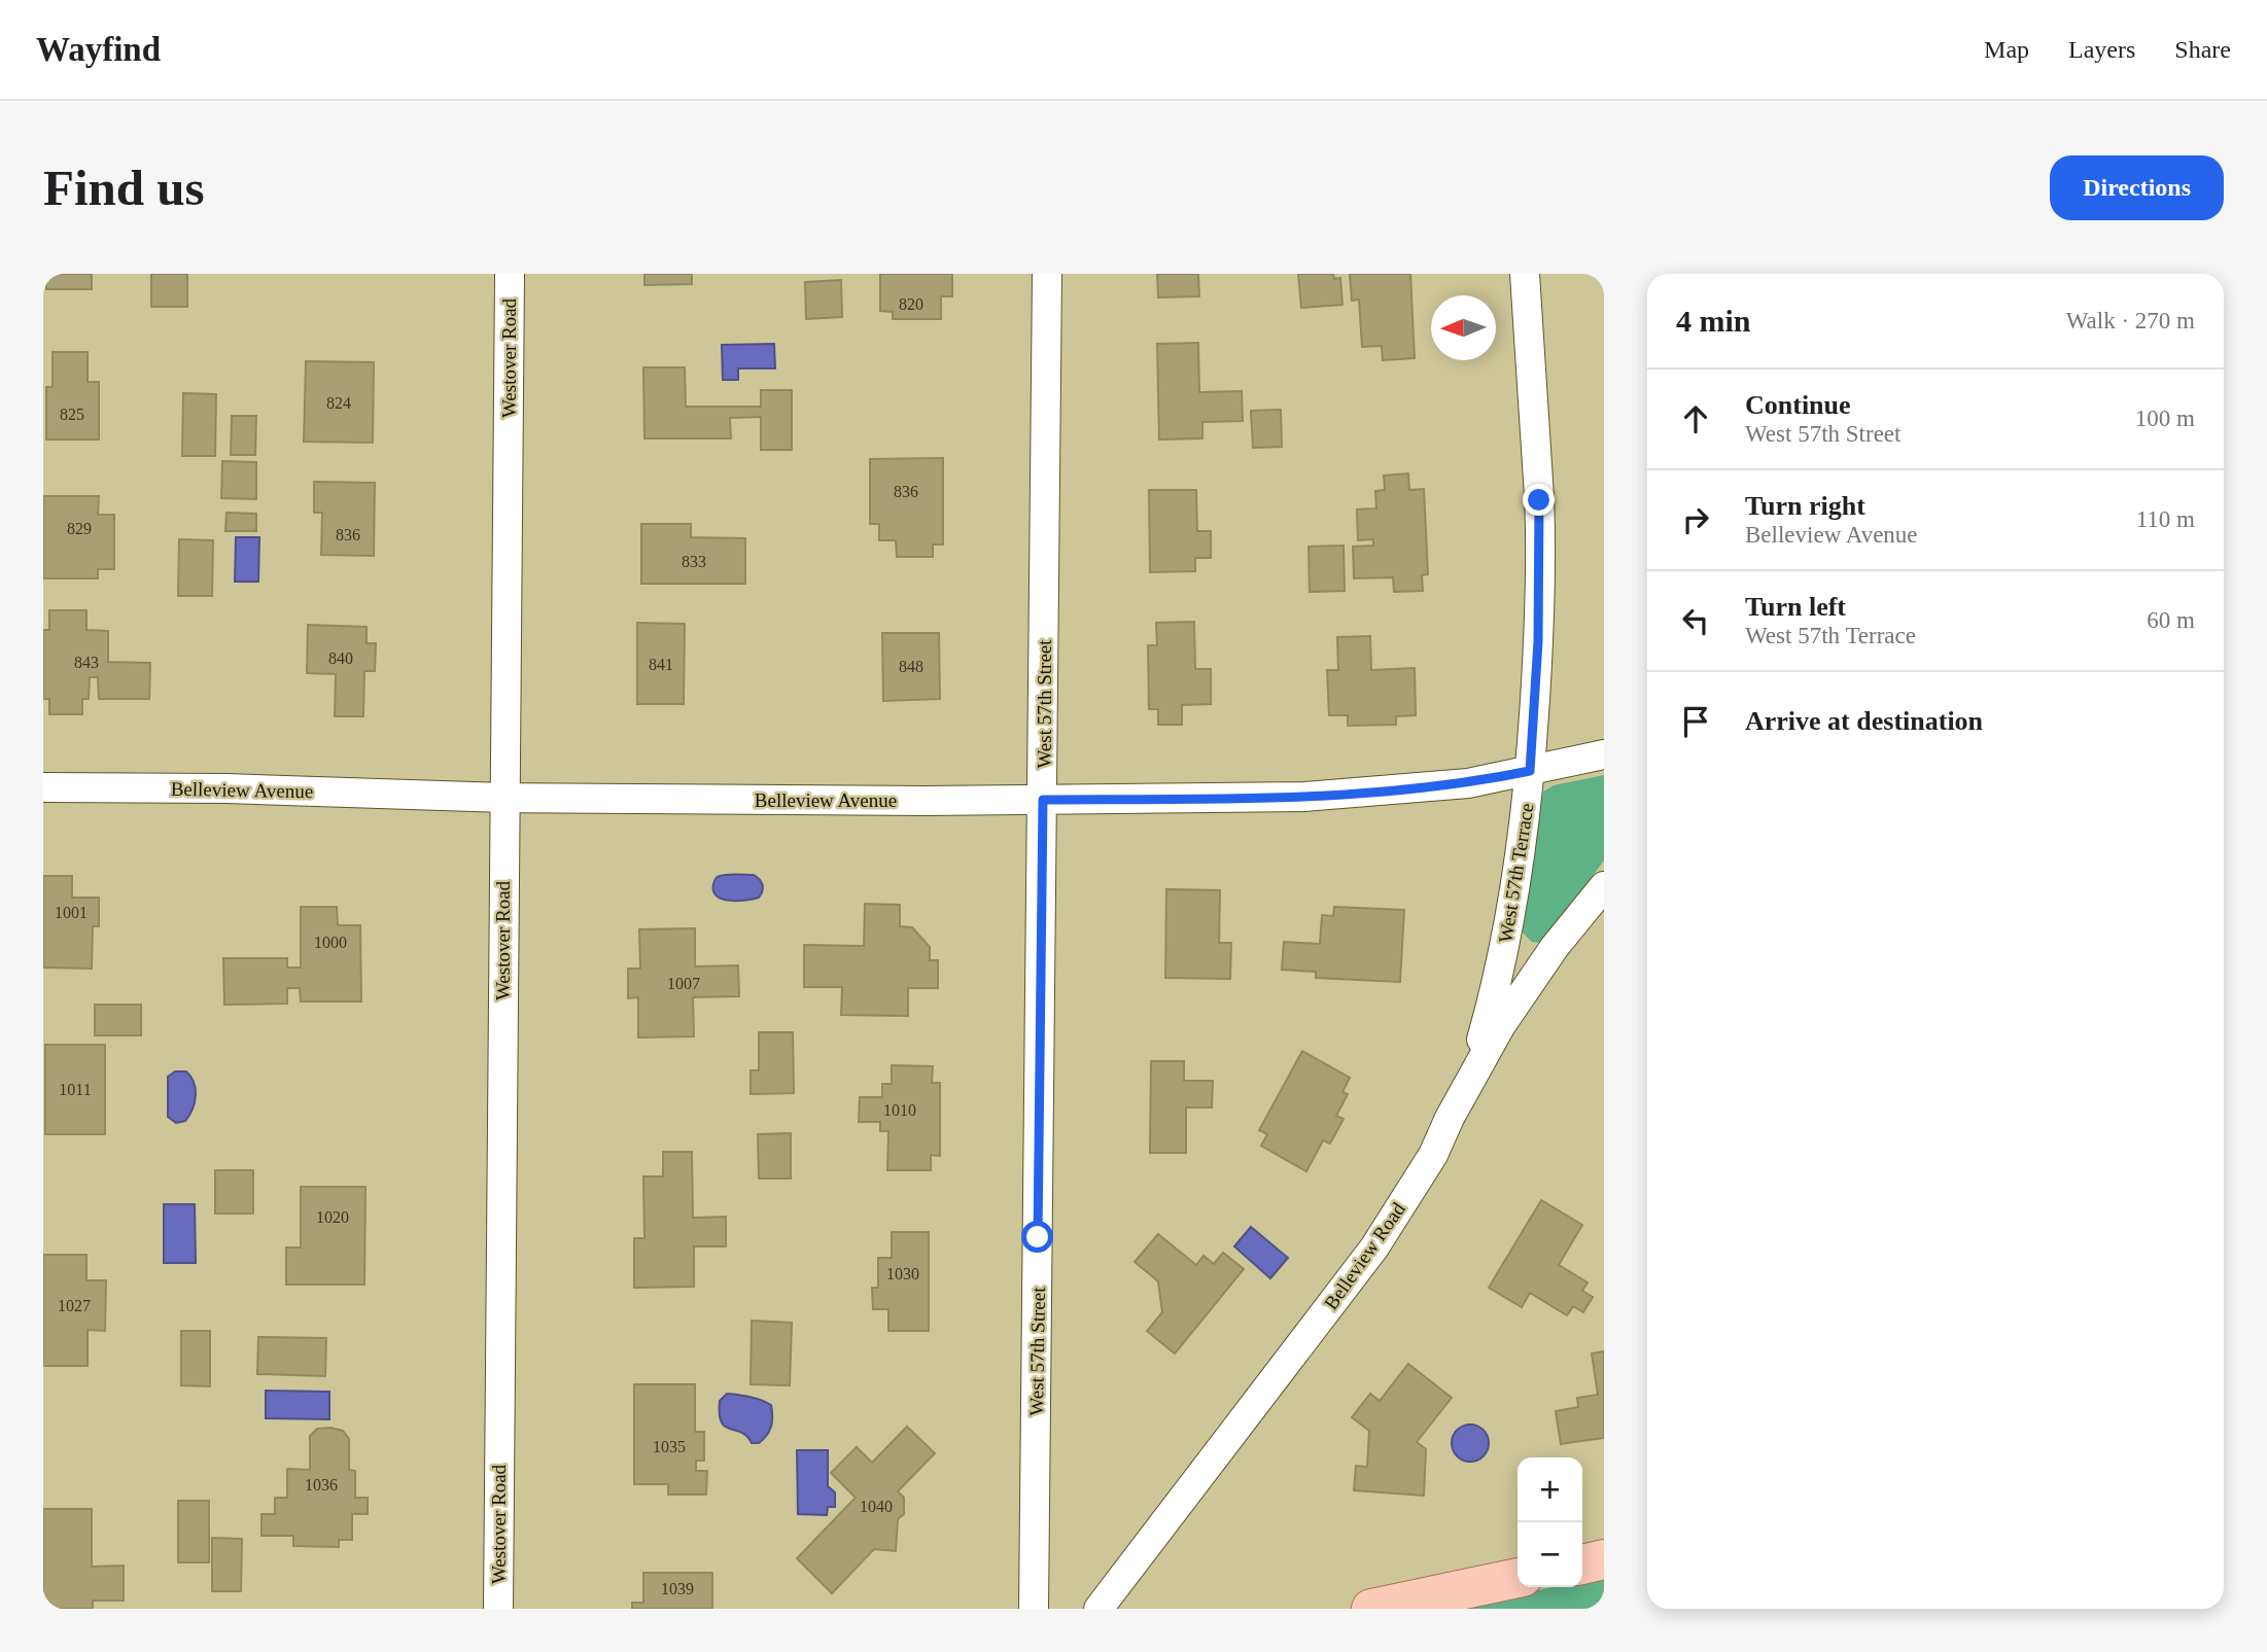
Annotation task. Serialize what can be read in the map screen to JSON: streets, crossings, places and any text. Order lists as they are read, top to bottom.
{
  "streets": {
    "street": [
      "Westover Road",
      "West 57th Street",
      "Belleview Avenue",
      "West 57th Terrace",
      "Belleview Road"
    ]
  },
  "crossings": [
    ["Westover Road", "Belleview Avenue"],
    ["West 57th Street", "Belleview Avenue"],
    ["Belleview Avenue", "West 57th Terrace"],
    ["West 57th Terrace", "Belleview Road"]
  ],
  "house_numbers": [
    "820",
    "824",
    "825",
    "836",
    "829",
    "836",
    "833",
    "840",
    "843",
    "841",
    "848",
    "1001",
    "1000",
    "1007",
    "1011",
    "1010",
    "1020",
    "1030",
    "1027",
    "1035",
    "1036",
    "1040",
    "1039"
  ],
  "north": "left",
  "page": {
    "header": "Wayfind",
    "nav": ["Map", "Layers", "Share"],
    "buttons": "Directions",
    "title": "Find us",
    "heading": ["4 min", "Walk · 270 m"],
    "list": [
      ["Continue", "West 57th Street", "100 m"],
      ["Turn right", "Belleview Avenue", "110 m"],
      ["Turn left", "West 57th Terrace", "60 m"],
      "Arrive at destination"
    ],
    "map_buttons": ["+", "−"]
  }
}
